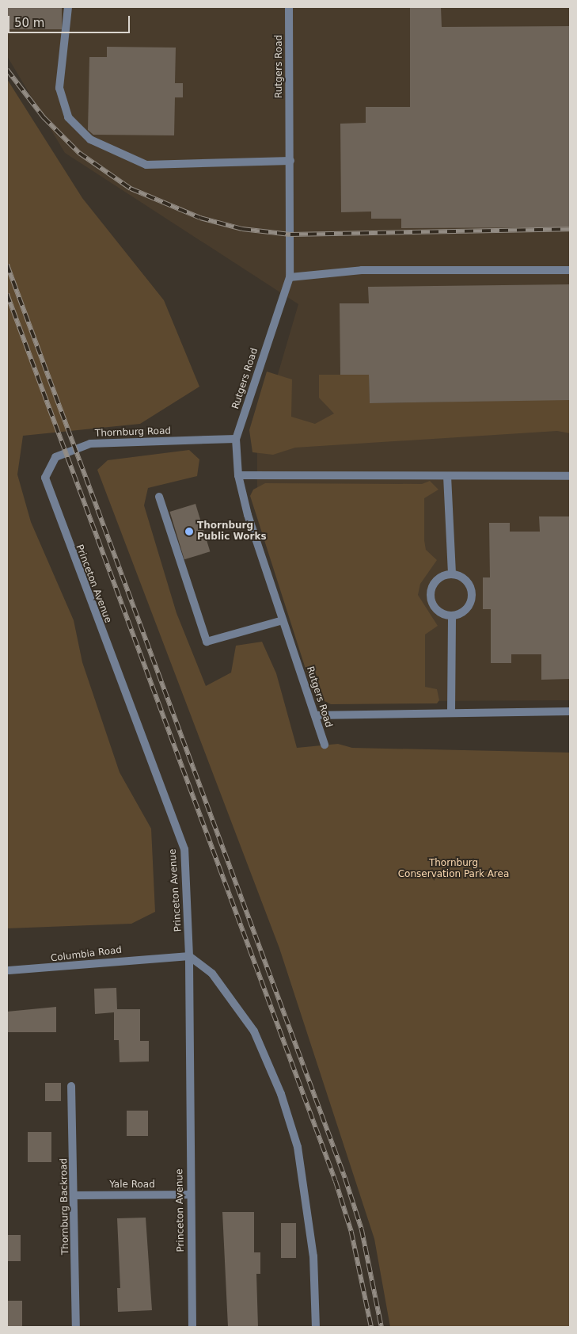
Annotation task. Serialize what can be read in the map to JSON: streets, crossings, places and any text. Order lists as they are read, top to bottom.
{
  "streets": {
    "street": [
      "Rutgers Road",
      "Thornburg Road",
      "Princeton Avenue",
      "Columbia Road",
      "Yale Road",
      "Thornburg Backroad"
    ]
  },
  "crossings": [
    ["Rutgers Road", "Thornburg Road"],
    ["Thornburg Road", "Princeton Avenue"],
    ["Princeton Avenue", "Columbia Road"],
    ["Princeton Avenue", "Yale Road"],
    ["Yale Road", "Thornburg Backroad"]
  ],
  "parks": ["Thornburg Conservation Park Area"],
  "places": ["Thornburg Public Works"],
  "scale_bar": "50 m"
}
